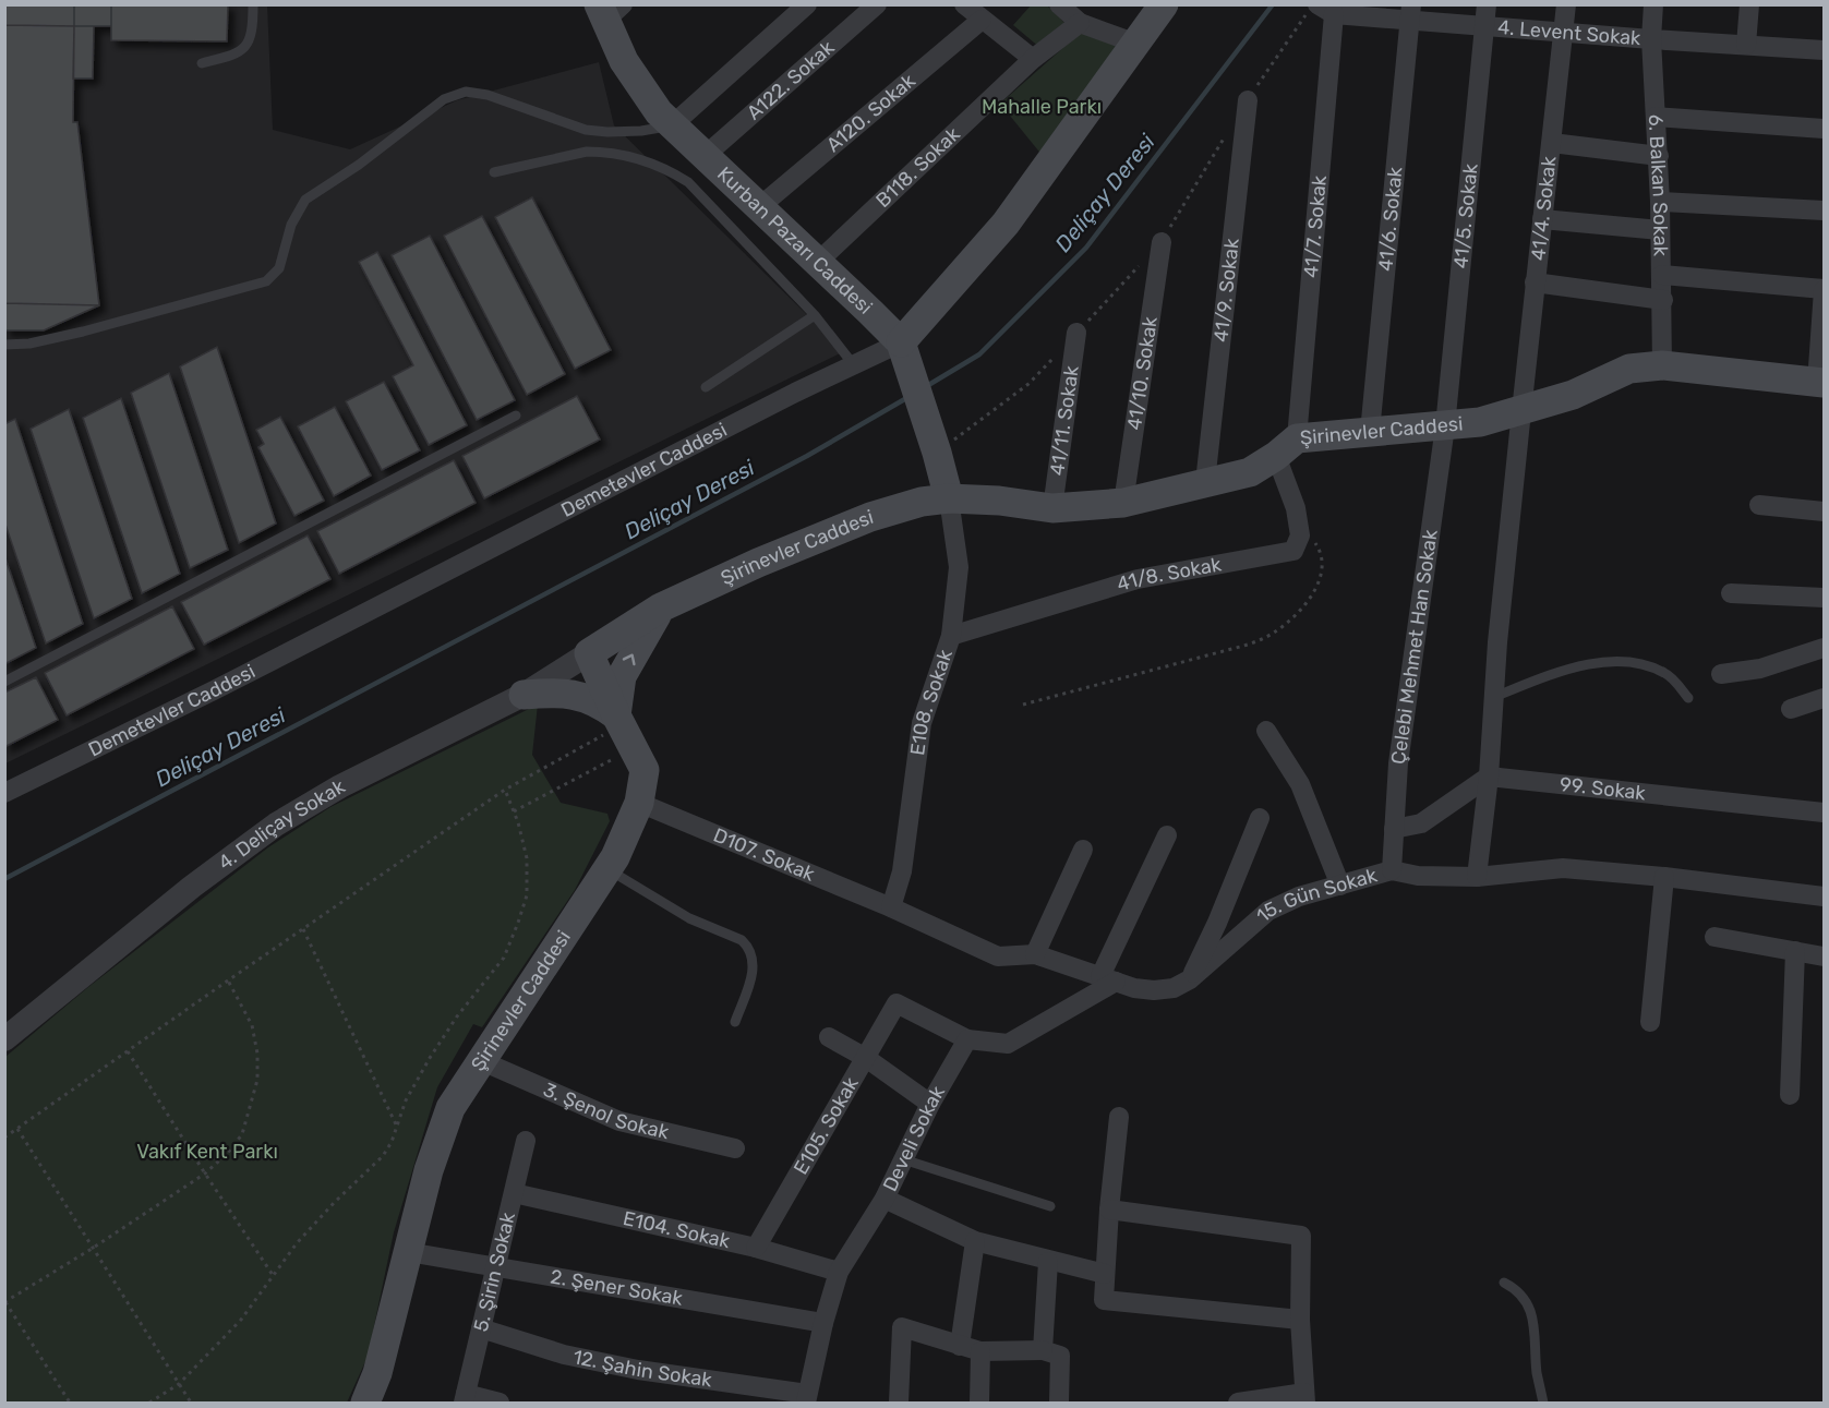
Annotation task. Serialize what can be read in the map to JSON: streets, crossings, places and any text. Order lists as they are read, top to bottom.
{
  "streets": {
    "main road": ["Kurban Pazarı Caddesi", "Şirinevler Caddesi", "Demetevler Caddesi"],
    "street": [
      "4. Levent Sokak",
      "A122. Sokak",
      "A120. Sokak",
      "B118. Sokak",
      "6. Balkan Sokak",
      "41/4. Sokak",
      "41/5. Sokak",
      "41/6. Sokak",
      "41/7. Sokak",
      "41/9. Sokak",
      "41/10. Sokak",
      "41/11. Sokak",
      "41/8. Sokak",
      "Çelebi Mehmet Han Sokak",
      "E108. Sokak",
      "99. Sokak",
      "4. Deliçay Sokak",
      "D107. Sokak",
      "15. Gün Sokak",
      "3. Şenol Sokak",
      "E105. Sokak",
      "Develi Sokak",
      "E104. Sokak",
      "5. Şirin Sokak",
      "2. Şener Sokak",
      "12. Şahin Sokak"
    ]
  },
  "crossings": [
    ["4. Levent Sokak", "6. Balkan Sokak"],
    ["4. Levent Sokak", "41/4. Sokak"],
    ["4. Levent Sokak", "41/5. Sokak"],
    ["4. Levent Sokak", "41/6. Sokak"],
    ["4. Levent Sokak", "41/7. Sokak"],
    ["A122. Sokak", "Kurban Pazarı Caddesi"],
    ["A120. Sokak", "Kurban Pazarı Caddesi"],
    ["B118. Sokak", "Kurban Pazarı Caddesi"],
    ["6. Balkan Sokak", "Şirinevler Caddesi"],
    ["41/4. Sokak", "Şirinevler Caddesi"],
    ["41/4. Sokak", "99. Sokak"],
    ["41/4. Sokak", "15. Gün Sokak"],
    ["41/5. Sokak", "Şirinevler Caddesi"],
    ["41/5. Sokak", "Çelebi Mehmet Han Sokak"],
    ["41/6. Sokak", "Şirinevler Caddesi"],
    ["41/7. Sokak", "Şirinevler Caddesi"],
    ["Kurban Pazarı Caddesi", "Şirinevler Caddesi"],
    ["Kurban Pazarı Caddesi", "Demetevler Caddesi"],
    ["Kurban Pazarı Caddesi", "E108. Sokak"],
    ["41/9. Sokak", "Şirinevler Caddesi"],
    ["41/10. Sokak", "Şirinevler Caddesi"],
    ["41/11. Sokak", "Şirinevler Caddesi"],
    ["Şirinevler Caddesi", "Çelebi Mehmet Han Sokak"],
    ["Şirinevler Caddesi", "E108. Sokak"],
    ["Şirinevler Caddesi", "4. Deliçay Sokak"],
    ["Şirinevler Caddesi", "D107. Sokak"],
    ["Şirinevler Caddesi", "3. Şenol Sokak"],
    ["Şirinevler Caddesi", "2. Şener Sokak"],
    ["41/8. Sokak", "E108. Sokak"],
    ["Çelebi Mehmet Han Sokak", "15. Gün Sokak"],
    ["E108. Sokak", "D107. Sokak"],
    ["E108. Sokak", "15. Gün Sokak"],
    ["D107. Sokak", "15. Gün Sokak"],
    ["E105. Sokak", "Develi Sokak"],
    ["E105. Sokak", "E104. Sokak"],
    ["Develi Sokak", "E104. Sokak"],
    ["Develi Sokak", "2. Şener Sokak"],
    ["Develi Sokak", "12. Şahin Sokak"],
    ["E104. Sokak", "5. Şirin Sokak"],
    ["5. Şirin Sokak", "2. Şener Sokak"],
    ["5. Şirin Sokak", "12. Şahin Sokak"]
  ],
  "water": ["Deliçay Deresi"],
  "parks": ["Mahalle Parkı", "Vakıf Kent Parkı"]
}
